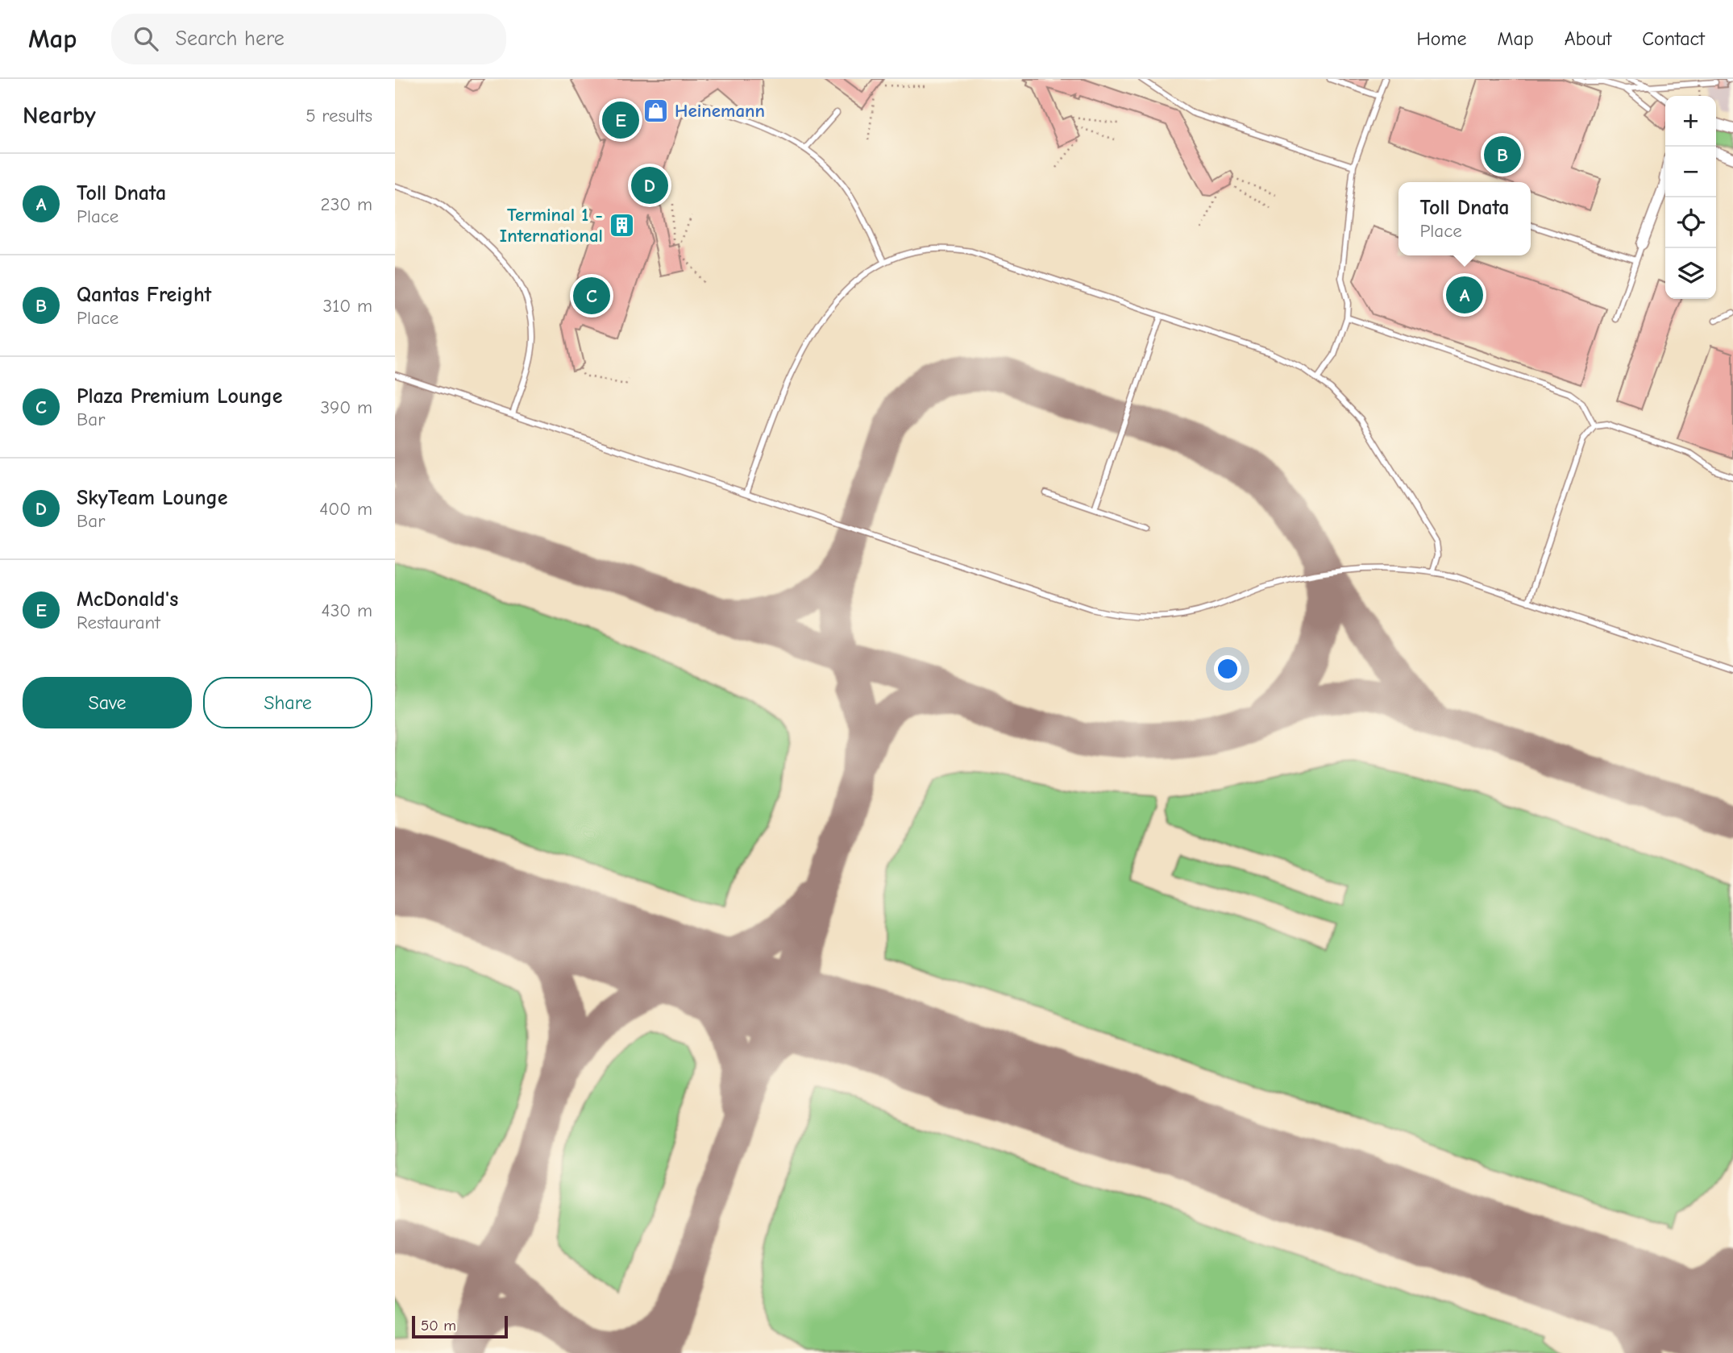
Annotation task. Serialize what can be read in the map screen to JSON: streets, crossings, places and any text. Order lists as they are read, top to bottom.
{
  "places": {
    "shop": ["Heinemann"],
    "building": ["Terminal 1 - International"]
  },
  "scale_bar": "50 m",
  "page": {
    "header": "Map",
    "search": "Search here",
    "nav": [
      "Home",
      "Map",
      "About",
      "Contact"
    ],
    "heading": ["Nearby", "5 results"],
    "map_buttons": ["+", "−"],
    "pins": [
      "E",
      "B",
      "D",
      "A",
      "C"
    ],
    "list": [
      {
        "mark": "A",
        "name": "Toll Dnata",
        "note": "Place",
        "value": "230 m"
      },
      {
        "mark": "B",
        "name": "Qantas Freight",
        "note": "Place",
        "value": "310 m"
      },
      {
        "mark": "C",
        "name": "Plaza Premium Lounge",
        "note": "Bar",
        "value": "390 m"
      },
      {
        "mark": "D",
        "name": "SkyTeam Lounge",
        "note": "Bar",
        "value": "400 m"
      },
      {
        "mark": "E",
        "name": "McDonald's",
        "note": "Restaurant",
        "value": "430 m"
      }
    ],
    "popup": ["Toll Dnata", "Place"],
    "buttons": ["Save", "Share"],
    "scale": "50 m"
  }
}
